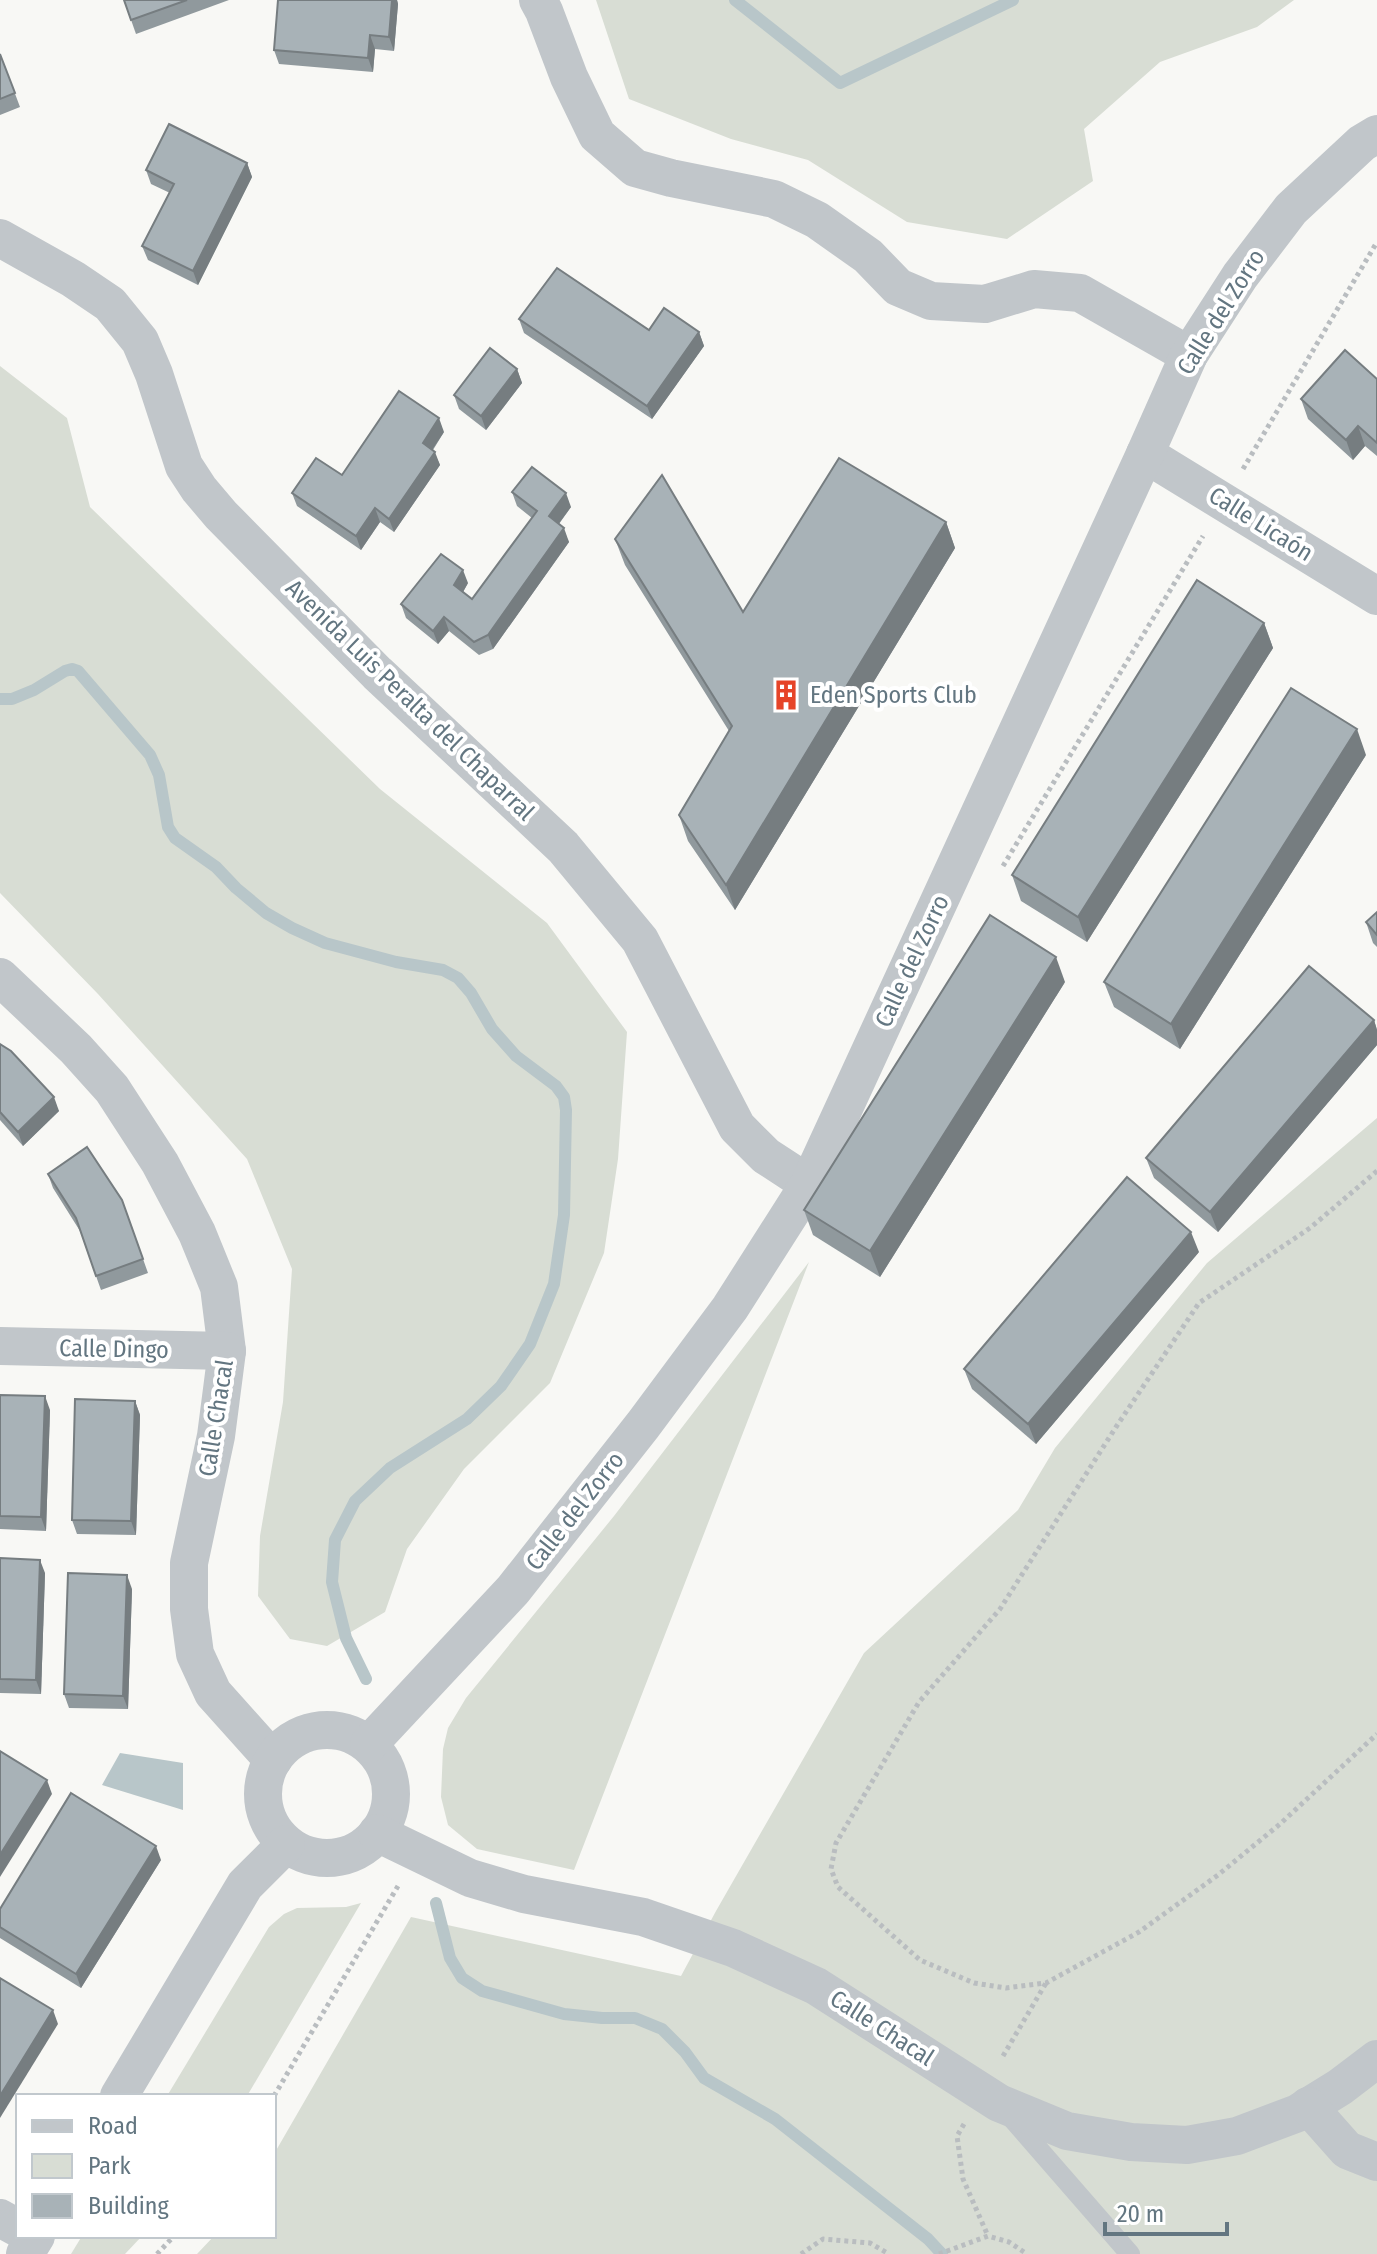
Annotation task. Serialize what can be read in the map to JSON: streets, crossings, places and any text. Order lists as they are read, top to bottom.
{
  "streets": {
    "street": [
      "Calle del Zorro",
      "Calle Licaón",
      "Avenida Luis Peralta del Chaparral",
      "Calle Dingo",
      "Calle Chacal"
    ]
  },
  "crossings": [
    ["Calle del Zorro", "Calle Licaón"],
    ["Calle del Zorro", "Avenida Luis Peralta del Chaparral"],
    ["Calle del Zorro", "Calle Chacal"],
    ["Calle Dingo", "Calle Chacal"]
  ],
  "places": {
    "building": ["Eden Sports Club"]
  },
  "legend": ["Road", "Park", "Building"],
  "scale_bar": "20 m"
}
